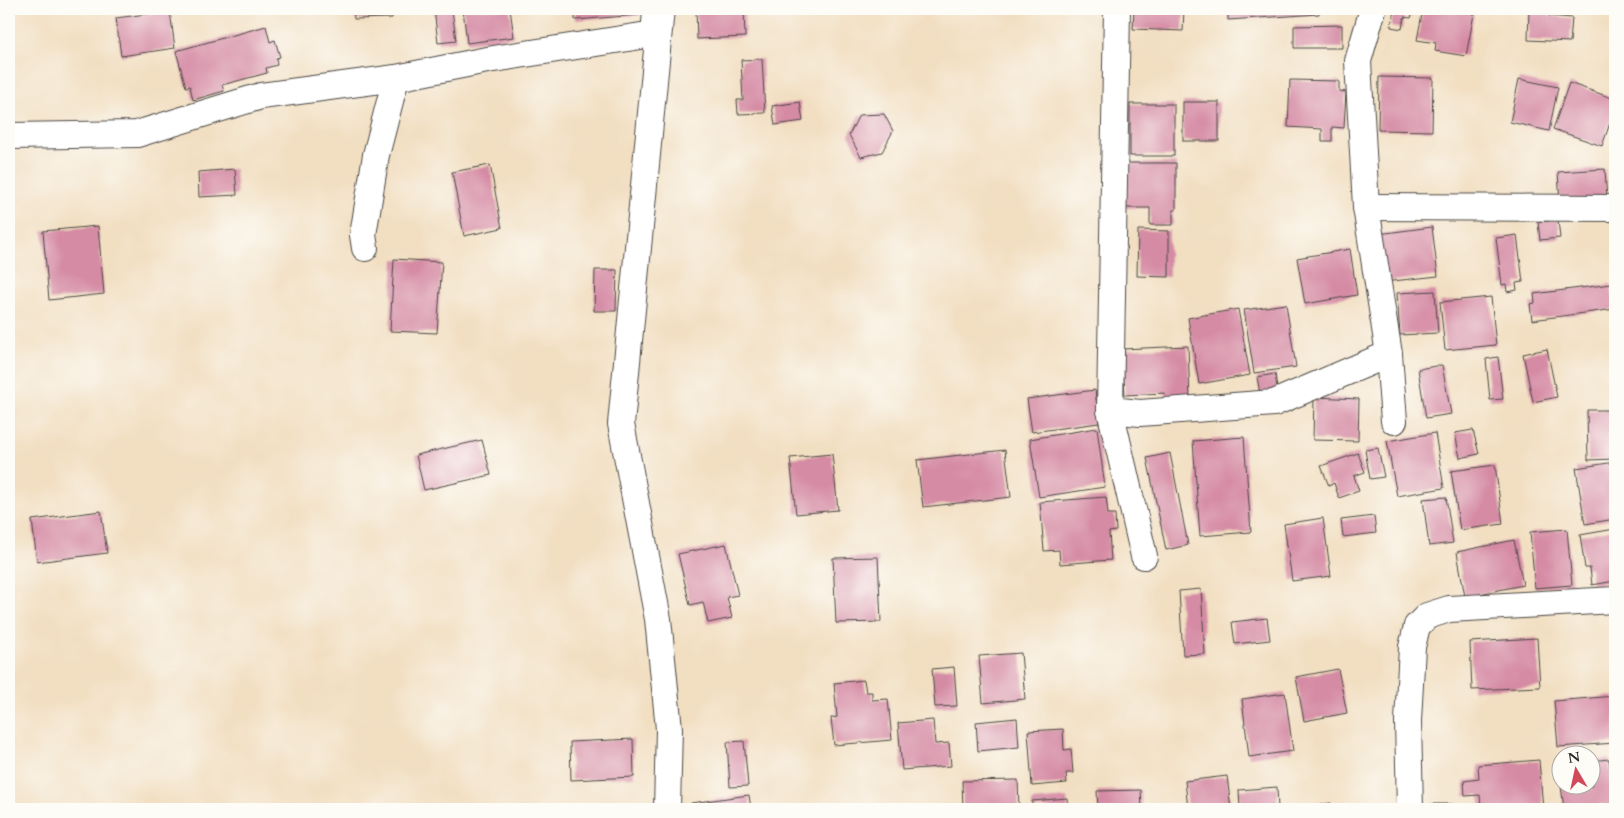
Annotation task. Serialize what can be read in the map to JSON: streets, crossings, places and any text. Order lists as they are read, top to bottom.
{
  "north": "top"
}
